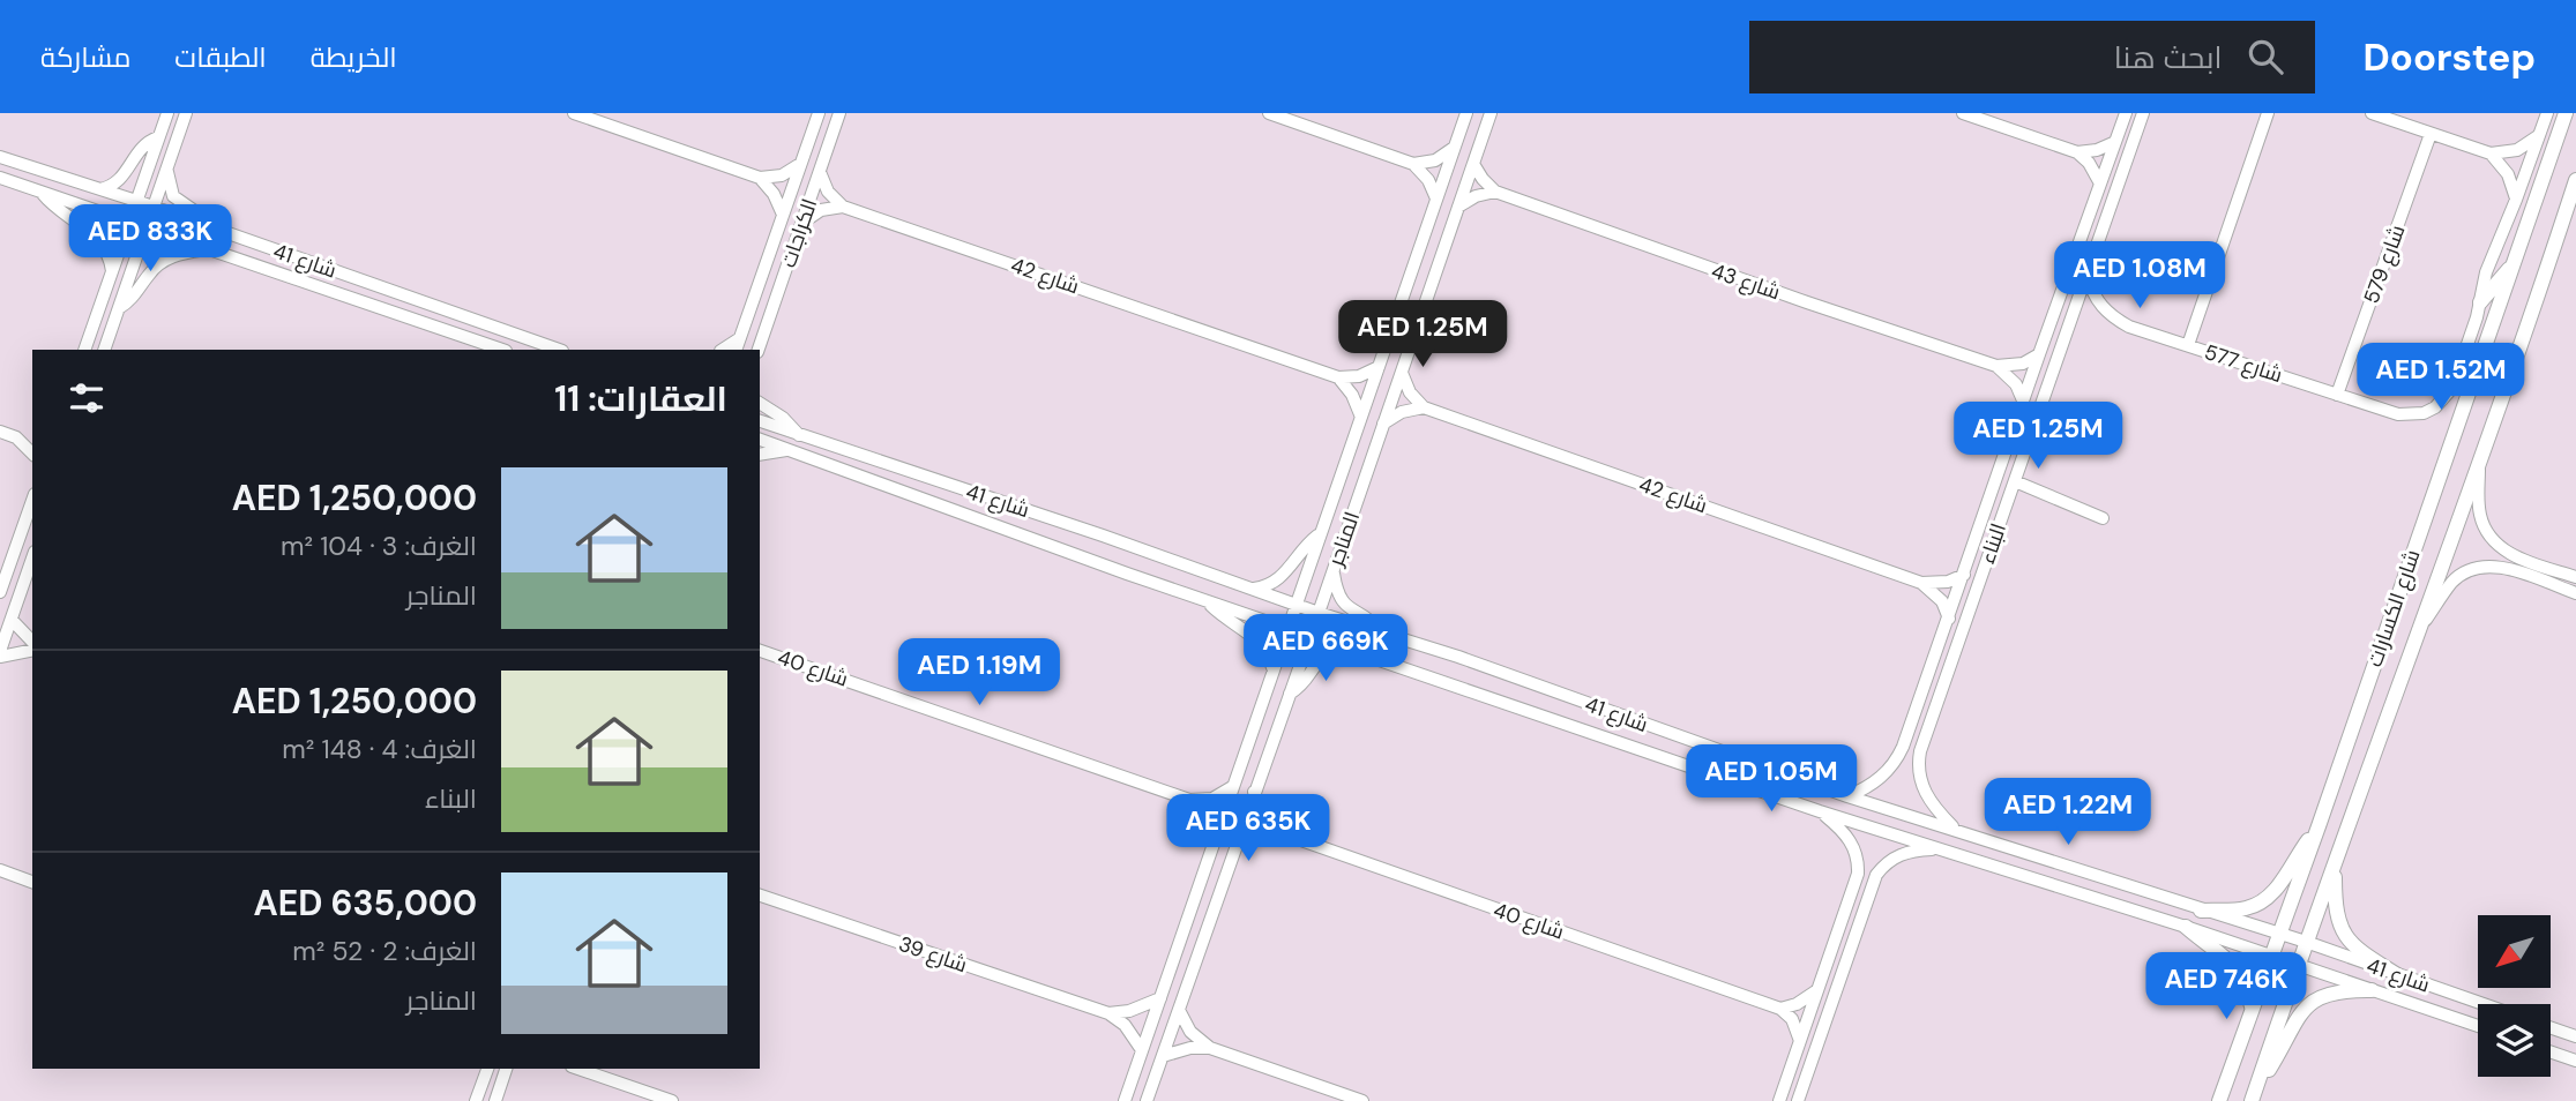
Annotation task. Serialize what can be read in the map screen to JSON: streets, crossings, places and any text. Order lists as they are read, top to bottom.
{
  "streets": {
    "street": [
      "الكراجات",
      "شارع 41",
      "شارع 579",
      "شارع 42",
      "شارع 43",
      "شارع 577",
      "المناجر",
      "البناء",
      "شارع الكسارات",
      "شارع 40",
      "شارع 39"
    ]
  },
  "crossings": [
    ["شارع 41", "المناجر"],
    ["شارع 41", "البناء"],
    ["شارع 41", "شارع الكسارات"],
    ["شارع 579", "شارع 577"],
    ["شارع 42", "البناء"],
    ["شارع 577", "البناء"],
    ["المناجر", "شارع 39"]
  ],
  "north": "bottom left",
  "page": {
    "header": "Doorstep",
    "search": "ابحث هنا",
    "nav": ["الخريطة", "الطبقات", "مشاركة"],
    "price": [
      "AED 833K",
      "AED 1.08M",
      "AED 1.25M",
      "AED 1.52M",
      "AED 1.25M",
      "AED 669K",
      "AED 1.19M",
      "AED 1.05M",
      "AED 1.22M",
      "AED 635K",
      "AED 746K"
    ],
    "heading": "العقارات: 11",
    "list": [
      {
        "name": "AED 1,250,000",
        "note": "الغرف: 3 · 104 m² · المناجر"
      },
      {
        "name": "AED 1,250,000",
        "note": "الغرف: 4 · 148 m² · البناء"
      },
      {
        "name": "AED 635,000",
        "note": "الغرف: 2 · 52 m² · المناجر"
      }
    ]
  }
}
